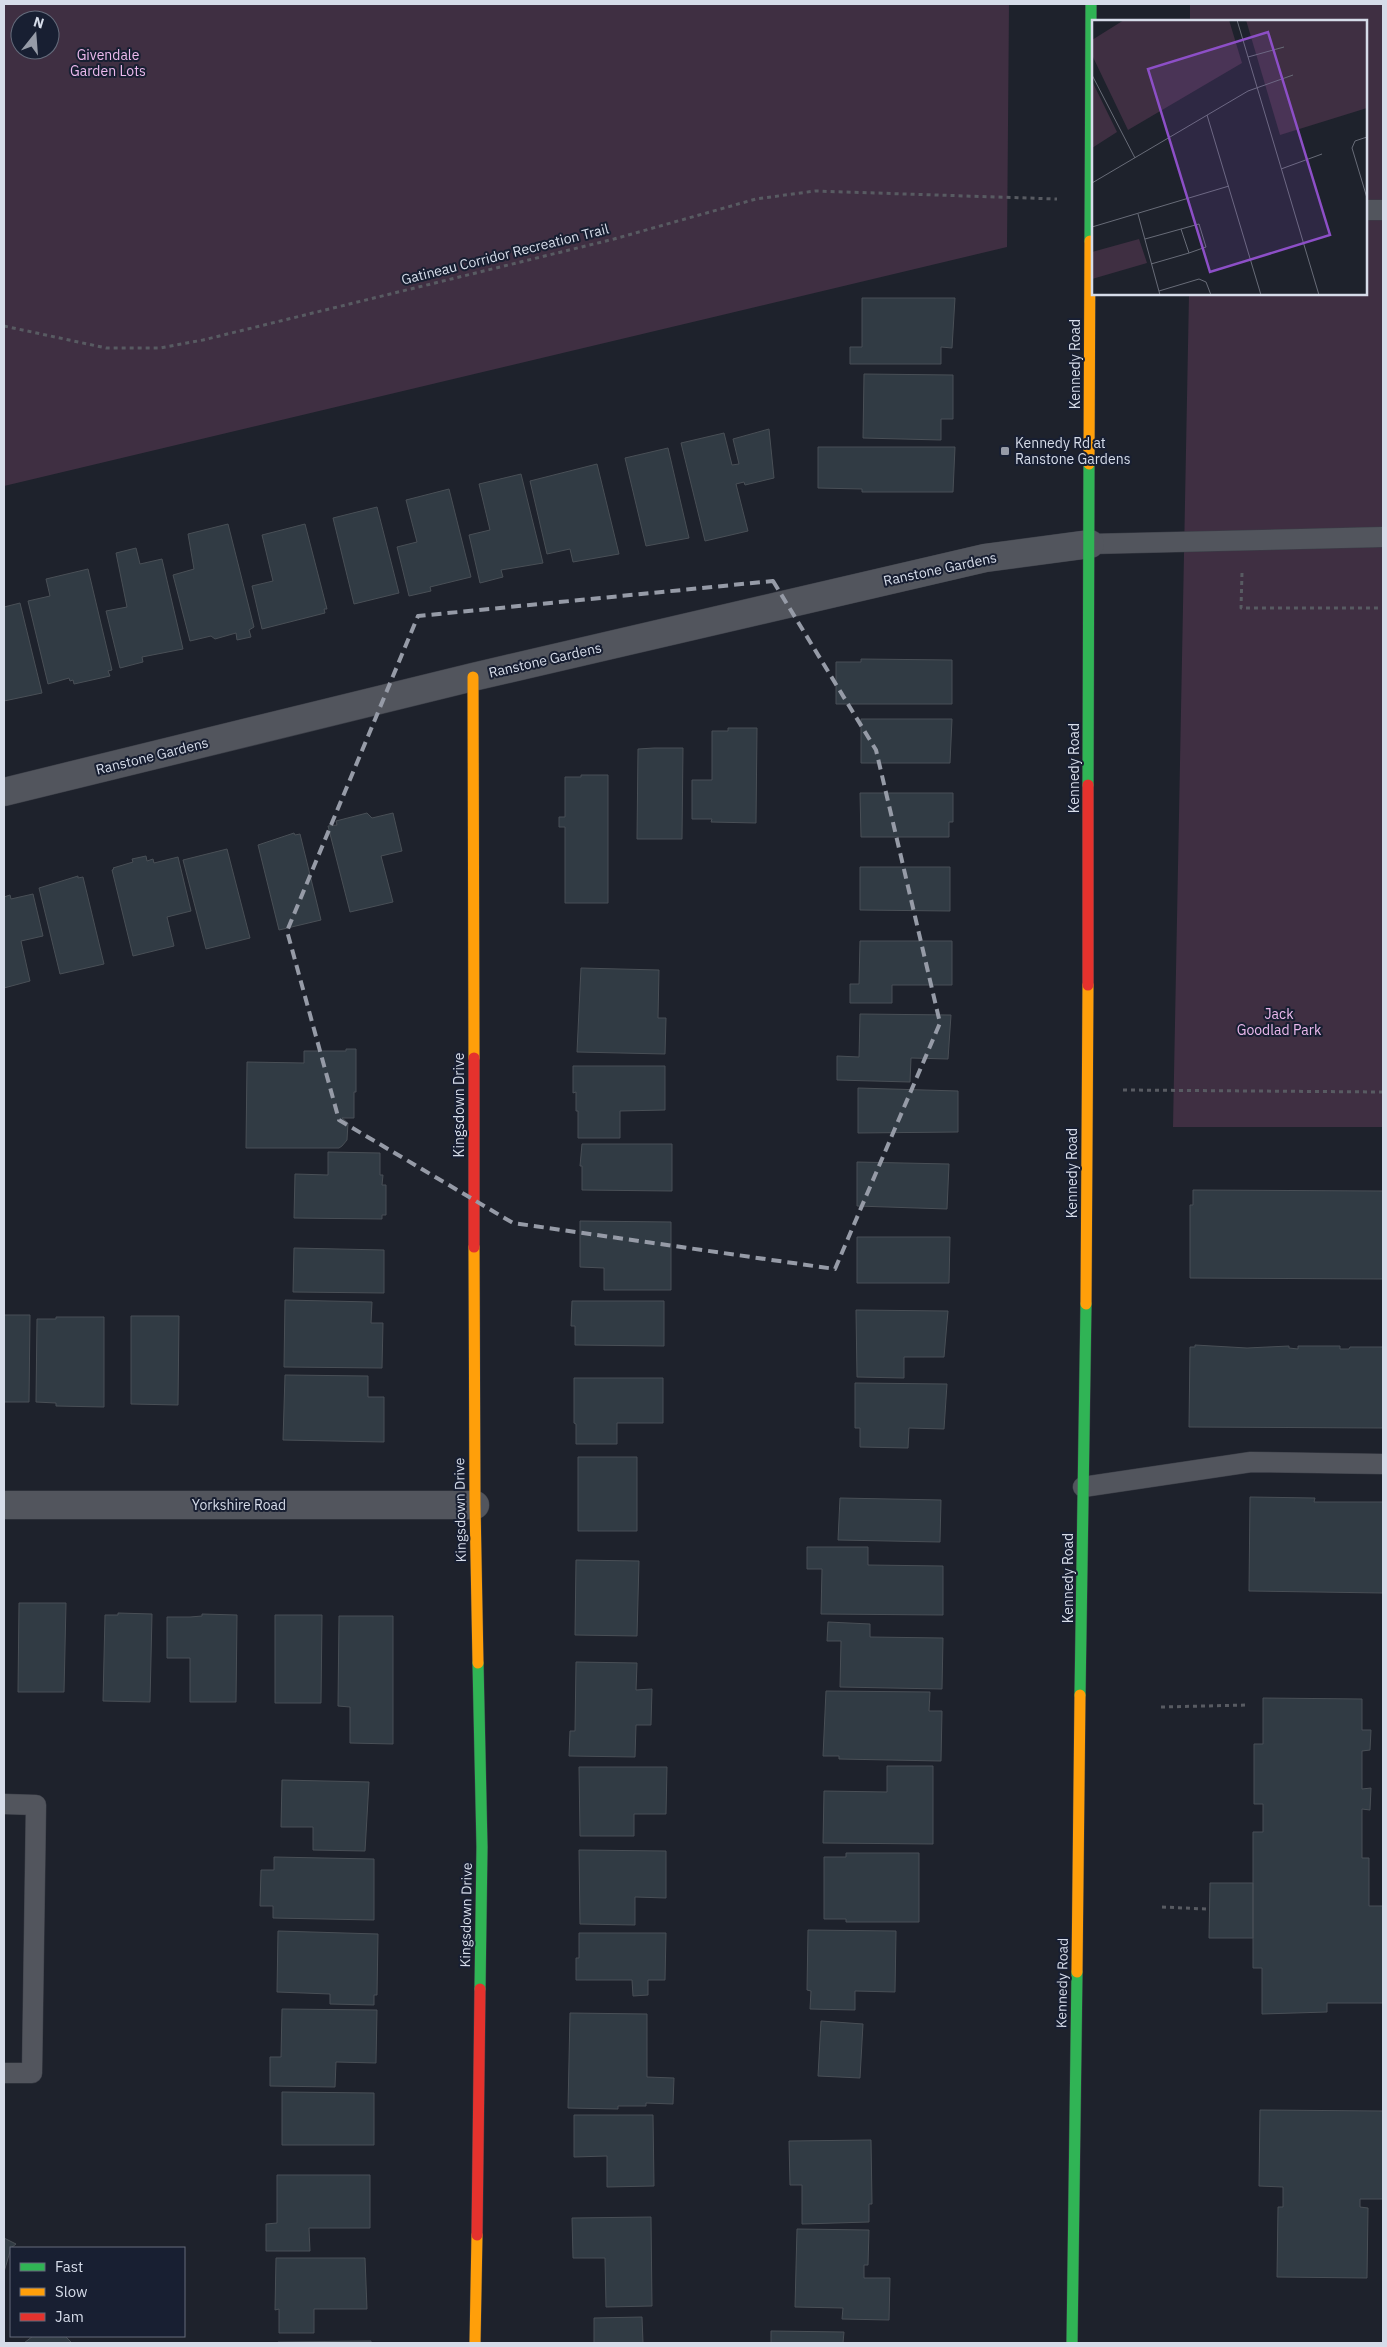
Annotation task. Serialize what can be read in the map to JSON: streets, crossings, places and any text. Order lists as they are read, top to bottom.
{
  "streets": {
    "main road": ["Kennedy Road", "Kingsdown Drive"],
    "street": ["Ranstone Gardens", "Yorkshire Road"],
    "path": ["Gatineau Corridor Recreation Trail"]
  },
  "crossings": [
    ["Kennedy Road", "Ranstone Gardens"],
    ["Ranstone Gardens", "Kingsdown Drive"],
    ["Kingsdown Drive", "Yorkshire Road"]
  ],
  "parks": ["Givendale Garden Lots", "Jack Goodlad Park"],
  "places": {
    "transit": ["Kennedy Rd at Ranstone Gardens"]
  },
  "legend": ["Fast", "Slow", "Jam"],
  "north": "top"
}
